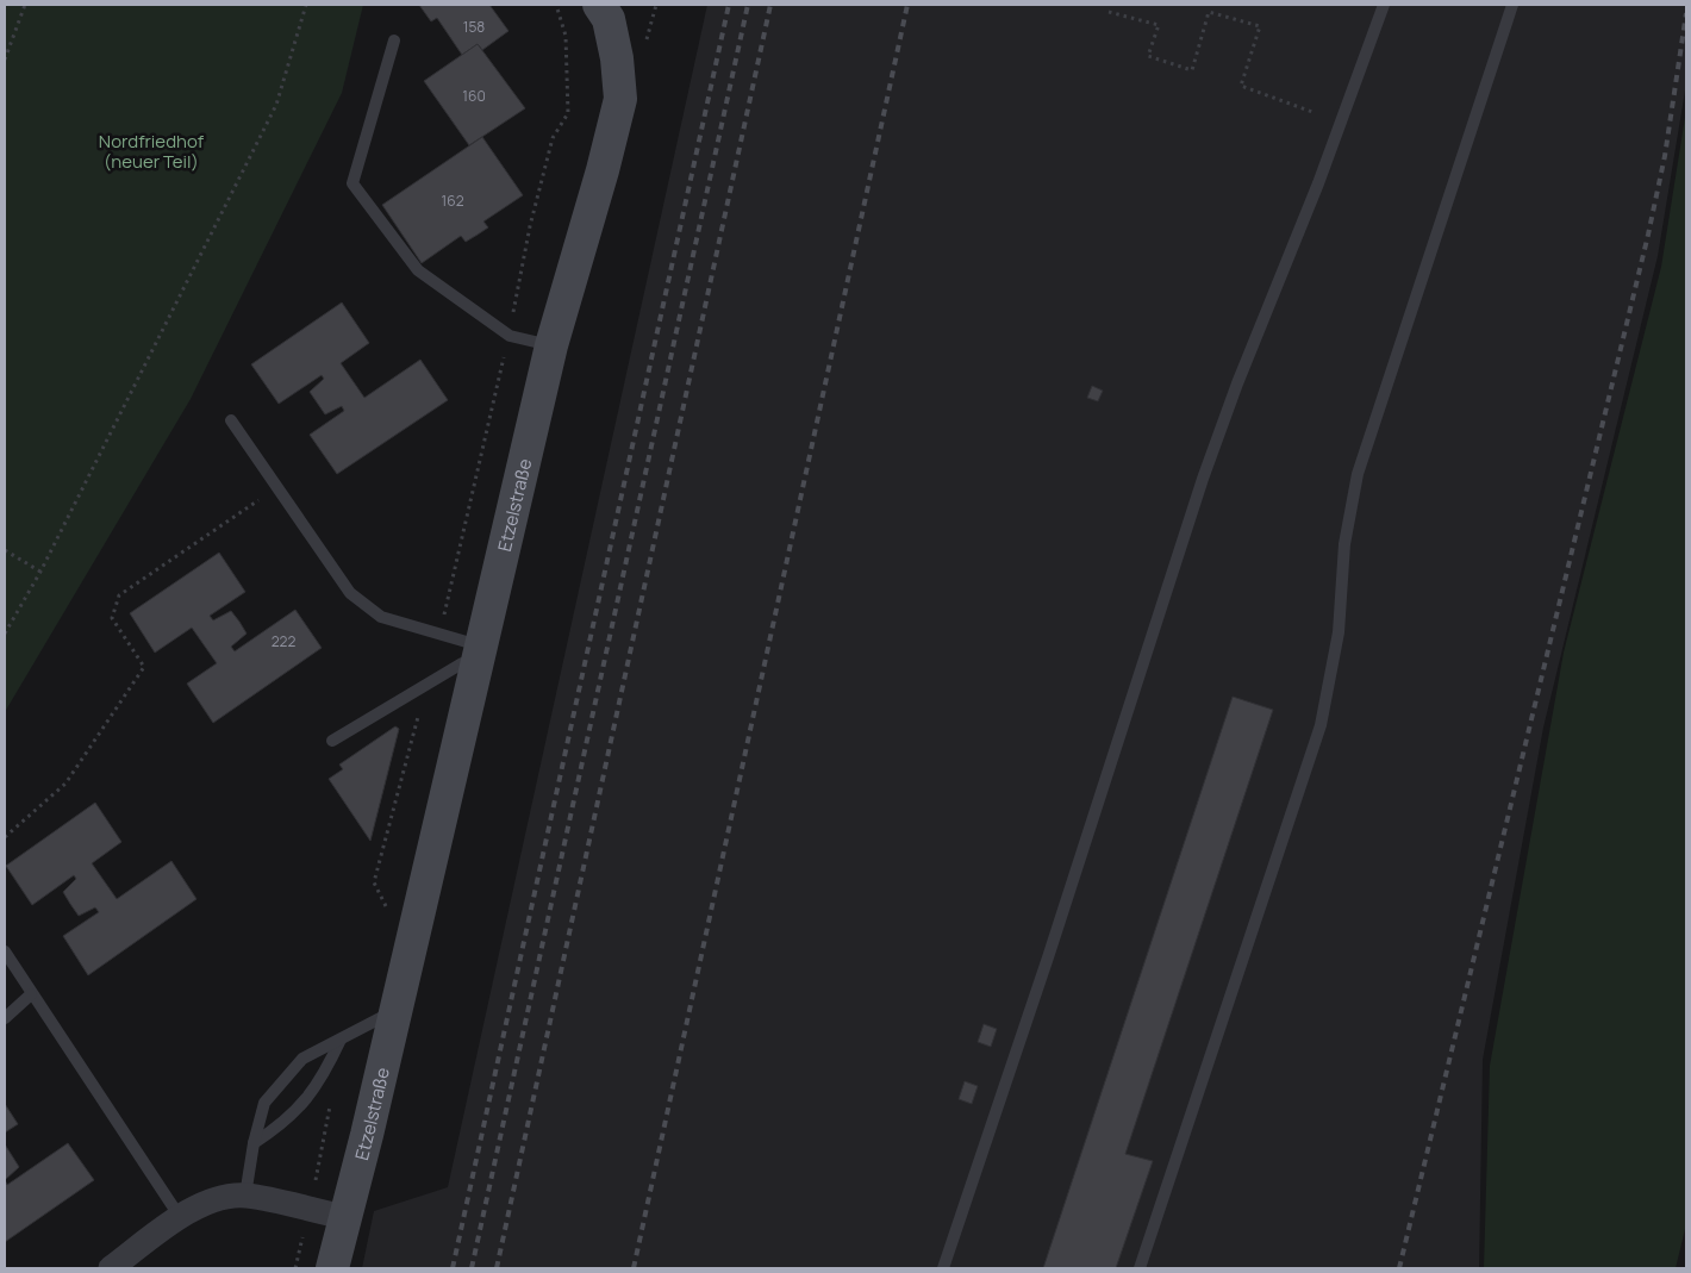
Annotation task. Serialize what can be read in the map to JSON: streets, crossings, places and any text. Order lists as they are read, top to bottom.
{
  "streets": {
    "street": ["Etzelstraße"]
  },
  "parks": ["Nordfriedhof (neuer Teil)"],
  "house_numbers": [
    "158",
    "160",
    "162",
    "222"
  ]
}
